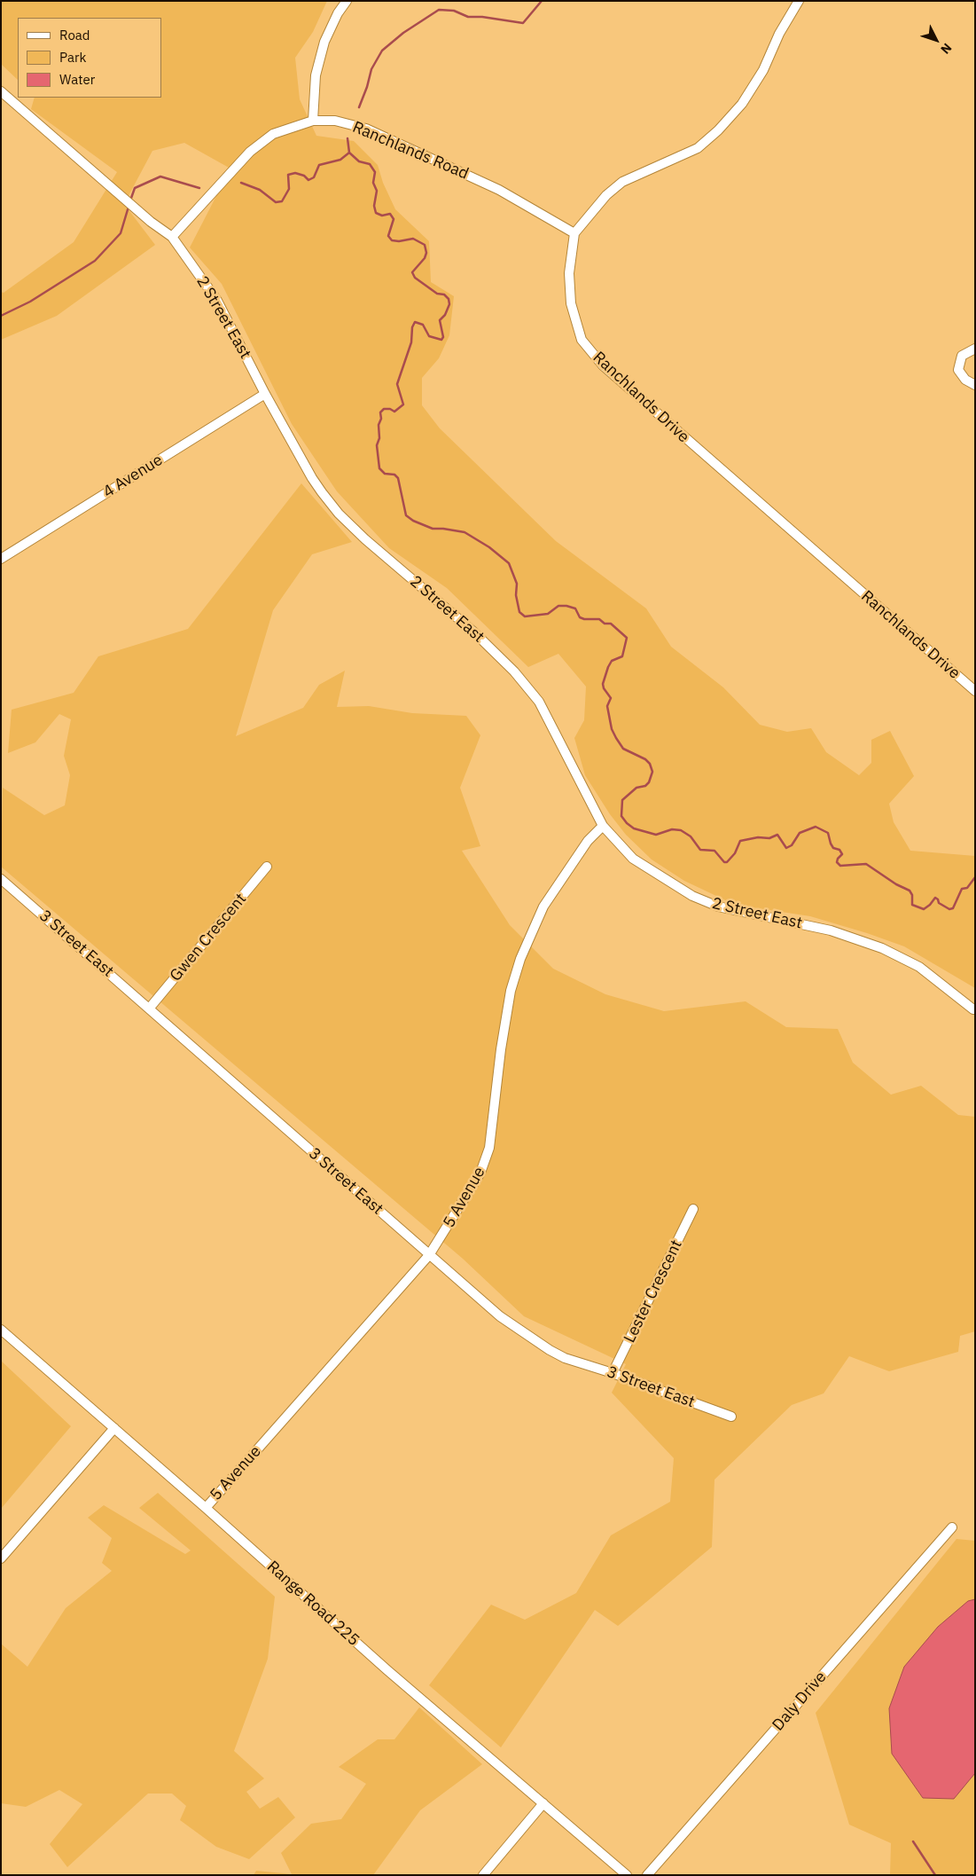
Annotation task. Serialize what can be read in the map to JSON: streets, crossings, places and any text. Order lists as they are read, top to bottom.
{
  "streets": {
    "street": [
      "Ranchlands Road",
      "2 Street East",
      "Ranchlands Drive",
      "4 Avenue",
      "Gwen Crescent",
      "3 Street East",
      "5 Avenue",
      "Lester Crescent",
      "Range Road 225",
      "Daly Drive"
    ]
  },
  "crossings": [
    ["Ranchlands Road", "2 Street East"],
    ["Ranchlands Road", "Ranchlands Drive"],
    ["2 Street East", "4 Avenue"],
    ["2 Street East", "5 Avenue"],
    ["Gwen Crescent", "3 Street East"],
    ["3 Street East", "5 Avenue"],
    ["3 Street East", "Lester Crescent"],
    ["5 Avenue", "Range Road 225"]
  ],
  "legend": ["Road", "Park", "Water"],
  "north": "bottom right"
}
